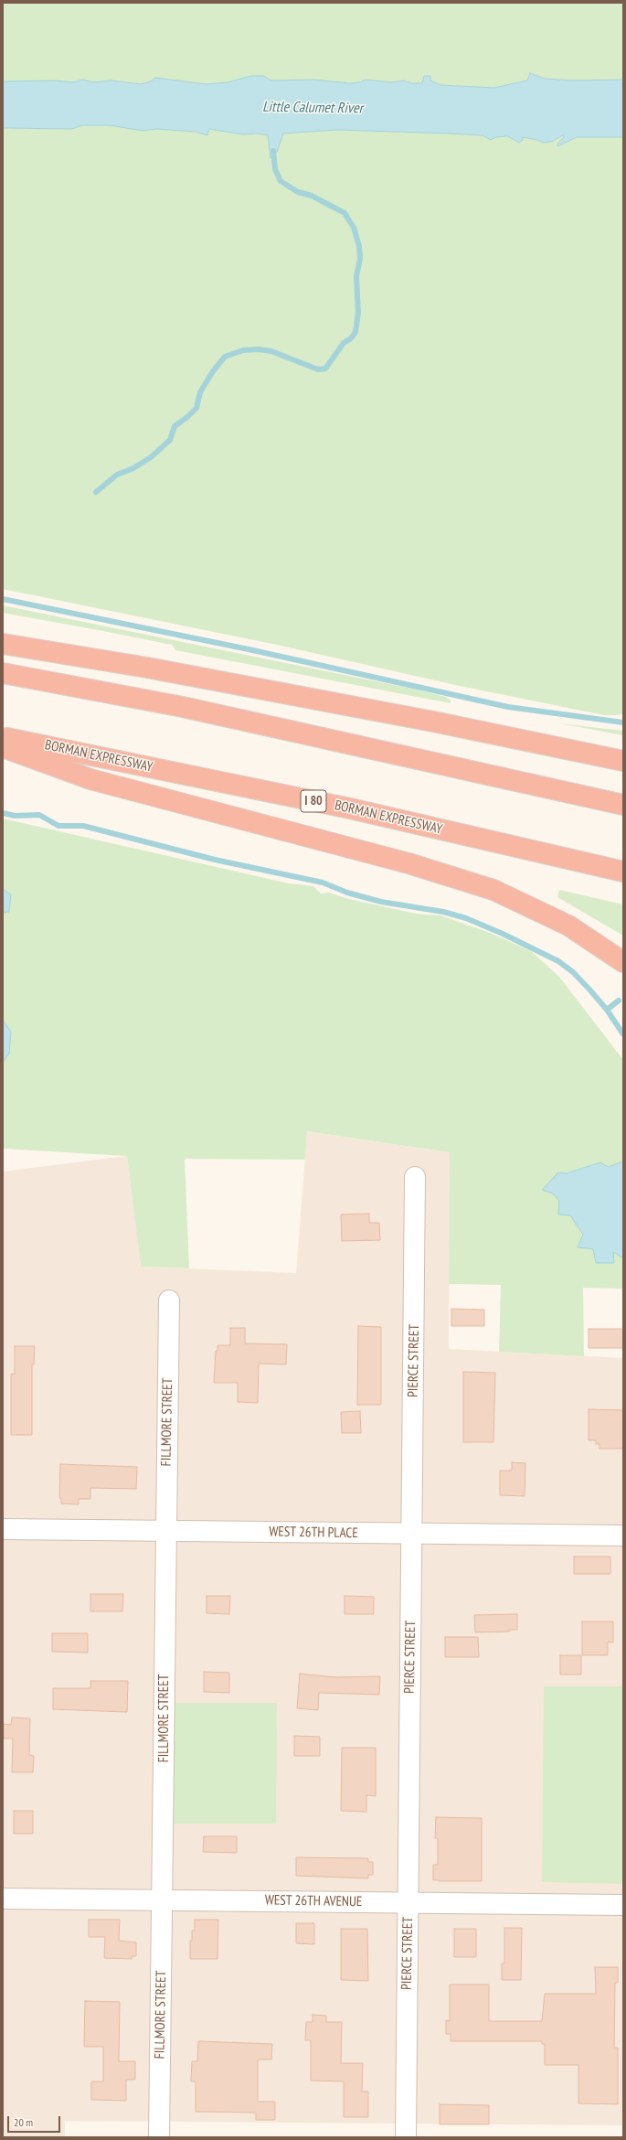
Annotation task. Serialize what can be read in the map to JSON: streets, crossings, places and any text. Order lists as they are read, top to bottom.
{
  "streets": {
    "highway": ["BORMAN EXPRESSWAY", "I 80"],
    "street": [
      "PIERCE STREET",
      "FILLMORE STREET",
      "WEST 26TH PLACE",
      "WEST 26TH AVENUE"
    ]
  },
  "crossings": [
    ["PIERCE STREET", "WEST 26TH PLACE"],
    ["PIERCE STREET", "WEST 26TH AVENUE"],
    ["FILLMORE STREET", "WEST 26TH PLACE"],
    ["FILLMORE STREET", "WEST 26TH AVENUE"]
  ],
  "water": ["Little Calumet River"],
  "scale_bar": "20 m"
}
